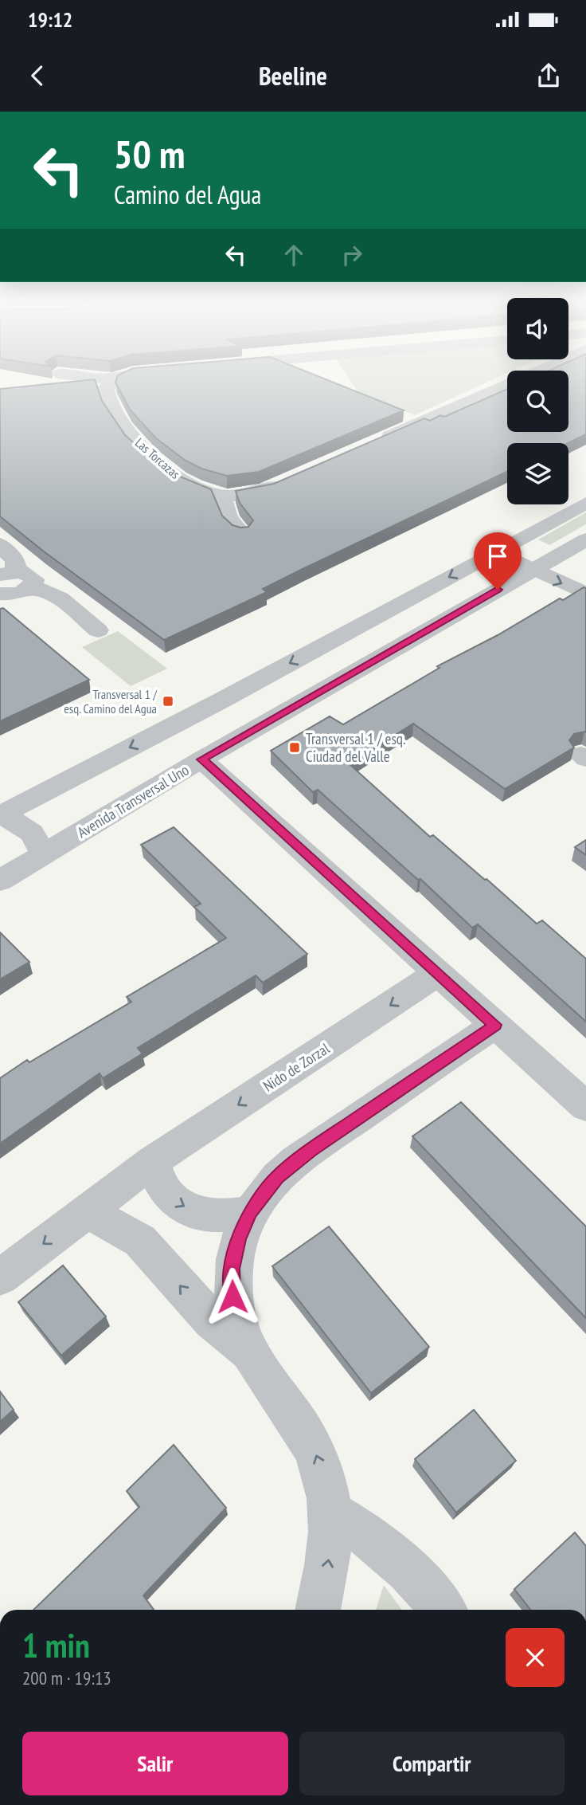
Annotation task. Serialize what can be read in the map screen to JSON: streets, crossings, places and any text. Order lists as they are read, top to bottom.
{
  "streets": {
    "street": ["Las Torcazas", "Avenida Transversal Uno", "Nido de Zorzal"]
  },
  "places": {
    "transit": ["Transversal 1 / esq. Camino del Agua", "Transversal 1 / esq. Ciudad del Valle"]
  },
  "page": {
    "status": "19:12",
    "header": "Beeline",
    "turn": ["50 m", "Camino del Agua"],
    "heading": ["1 min", "200 m · 19:13"],
    "buttons": ["Salir", "Compartir"]
  }
}
